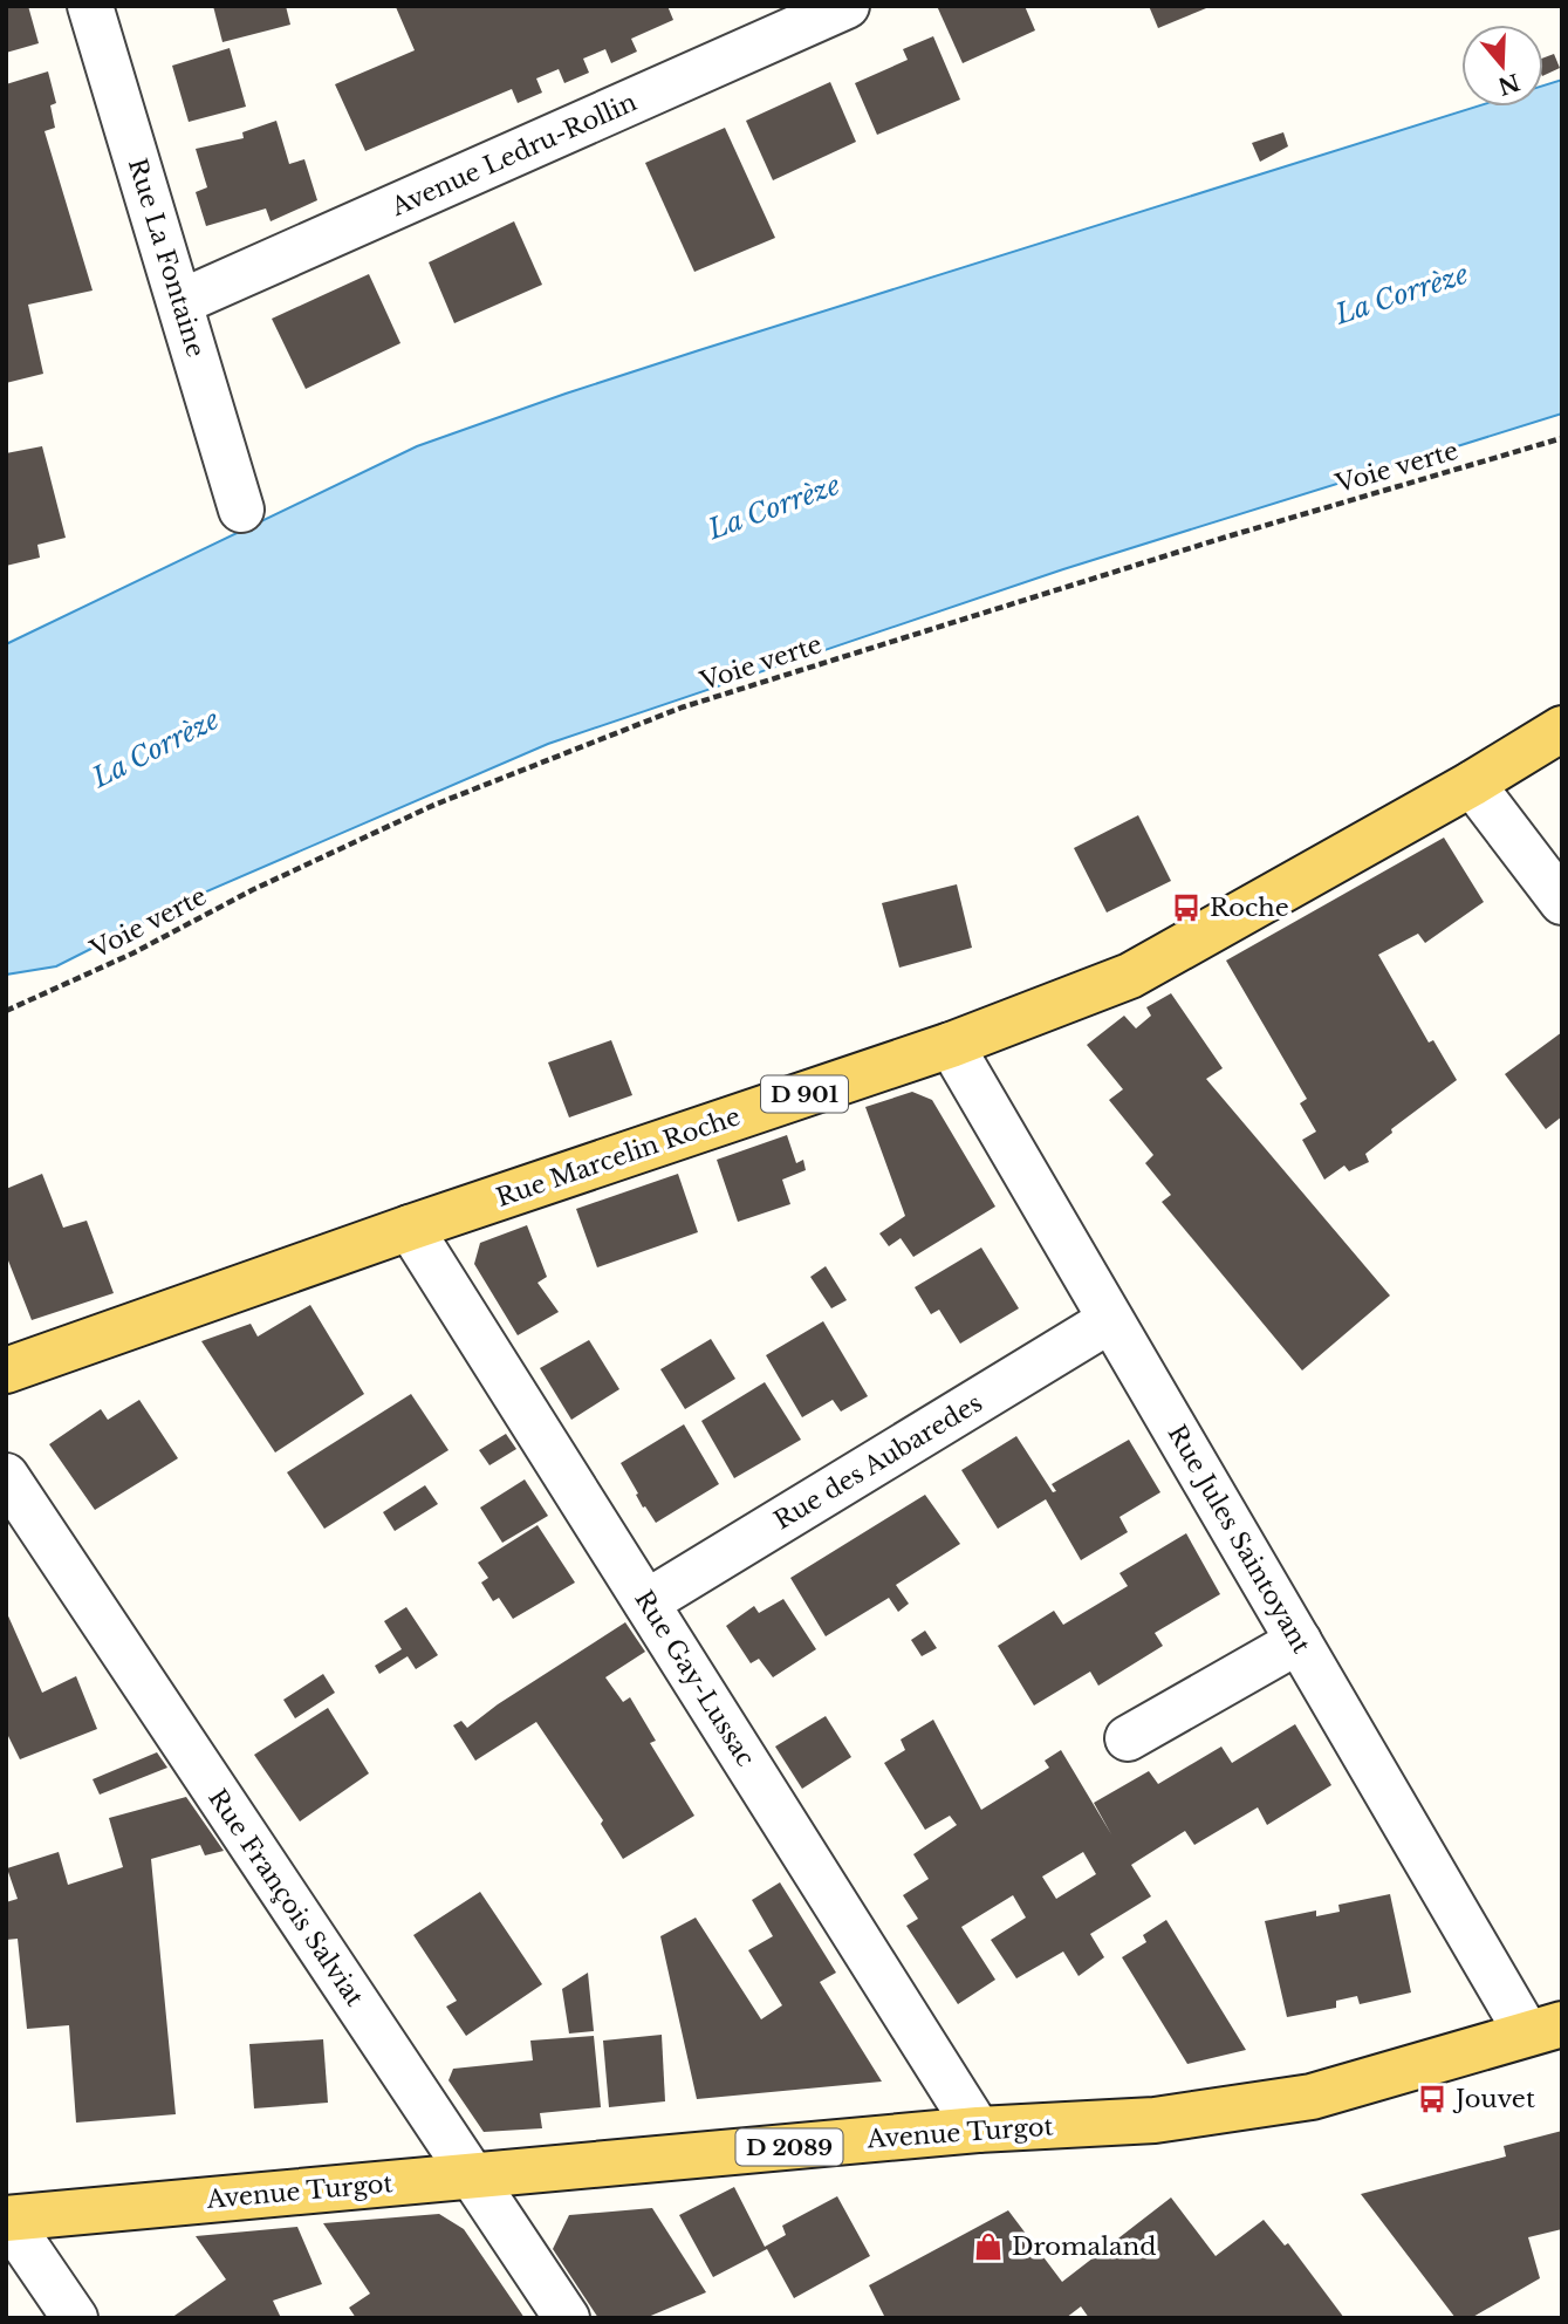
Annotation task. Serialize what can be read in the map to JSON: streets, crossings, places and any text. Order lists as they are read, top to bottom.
{
  "streets": {
    "main road": [
      "D 901",
      "Rue Marcelin Roche",
      "Avenue Turgot",
      "D 2089"
    ],
    "street": [
      "Avenue Ledru-Rollin",
      "Rue La Fontaine",
      "Rue des Aubaredes",
      "Rue Jules Saintoyant",
      "Rue Gay-Lussac",
      "Rue François Salviat"
    ],
    "path": ["Voie verte"]
  },
  "crossings": [
    ["Avenue Ledru-Rollin", "Rue La Fontaine"],
    ["Rue Marcelin Roche", "Rue Jules Saintoyant"],
    ["Rue Marcelin Roche", "Rue Gay-Lussac"],
    ["Rue des Aubaredes", "Rue Jules Saintoyant"],
    ["Rue des Aubaredes", "Rue Gay-Lussac"],
    ["Rue Jules Saintoyant", "Avenue Turgot"],
    ["Rue Gay-Lussac", "Avenue Turgot"],
    ["Rue François Salviat", "Avenue Turgot"]
  ],
  "water": ["La Corrèze"],
  "places": {
    "bus stop": ["Roche", "Jouvet"],
    "shop": ["Dromaland"]
  },
  "north": "bottom"
}
